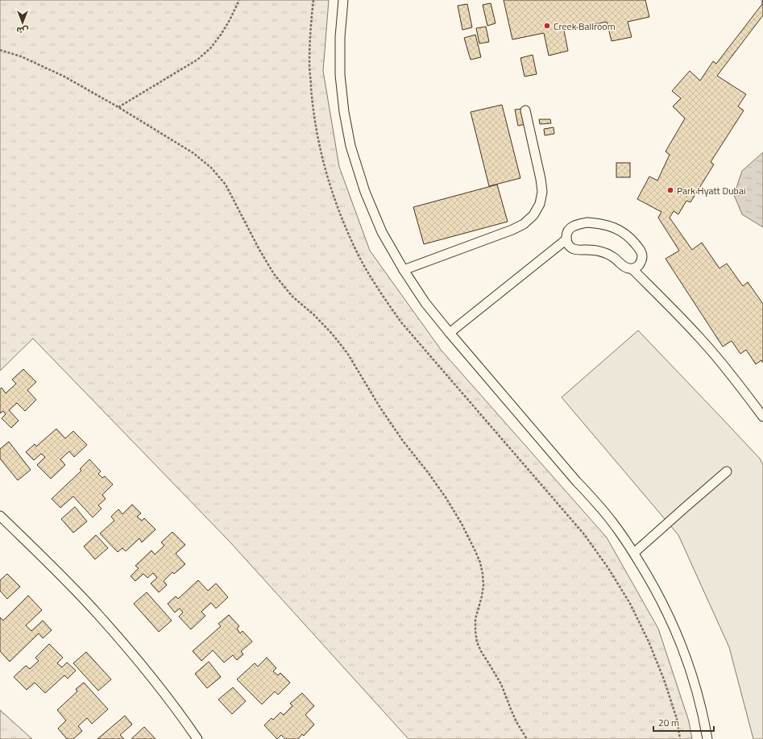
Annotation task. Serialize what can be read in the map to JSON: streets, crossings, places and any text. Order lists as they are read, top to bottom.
{
  "places": ["Creek Ballroom", "Park Hyatt Dubai"],
  "scale_bar": "20 m",
  "north": "bottom"
}
